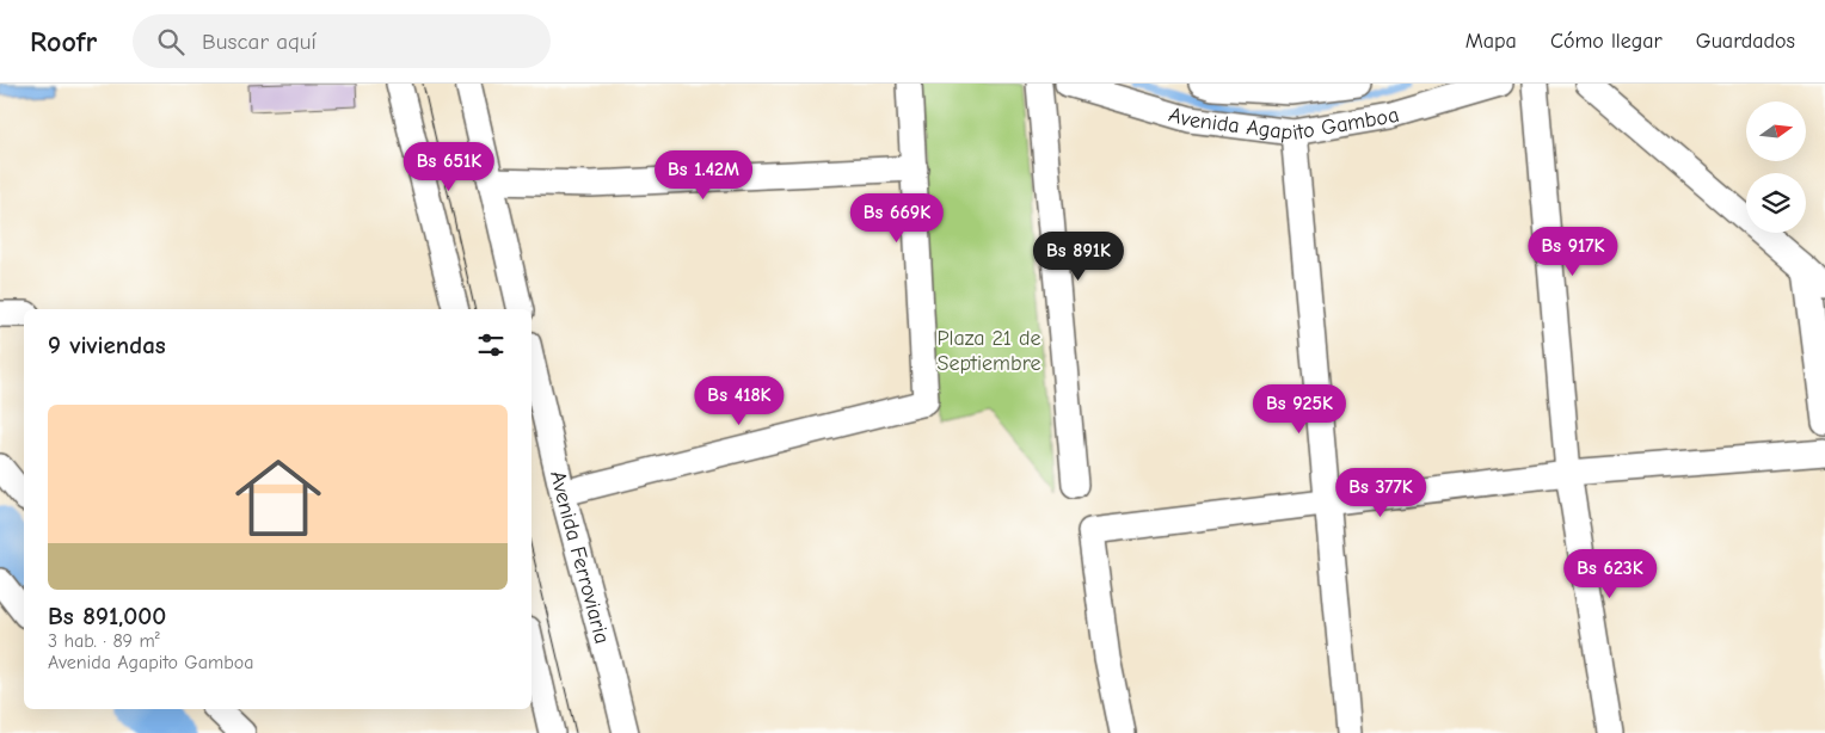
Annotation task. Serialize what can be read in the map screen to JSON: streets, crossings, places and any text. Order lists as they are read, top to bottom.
{
  "streets": {
    "street": ["Avenida Agapito Gamboa", "Avenida Ferroviaria"]
  },
  "parks": ["Plaza 21 de Septiembre"],
  "north": "right",
  "page": {
    "header": "Roofr",
    "search": "Buscar aquí",
    "nav": ["Mapa", "Cómo llegar", "Guardados"],
    "price": [
      "Bs 651K",
      "Bs 1.42M",
      "Bs 669K",
      "Bs 917K",
      "Bs 891K",
      "Bs 418K",
      "Bs 925K",
      "Bs 377K",
      "Bs 623K"
    ],
    "heading": "9 viviendas",
    "list": [
      {
        "name": "Bs 891,000",
        "note": "3 hab. · 89 m² · Avenida Agapito Gamboa"
      }
    ]
  }
}
